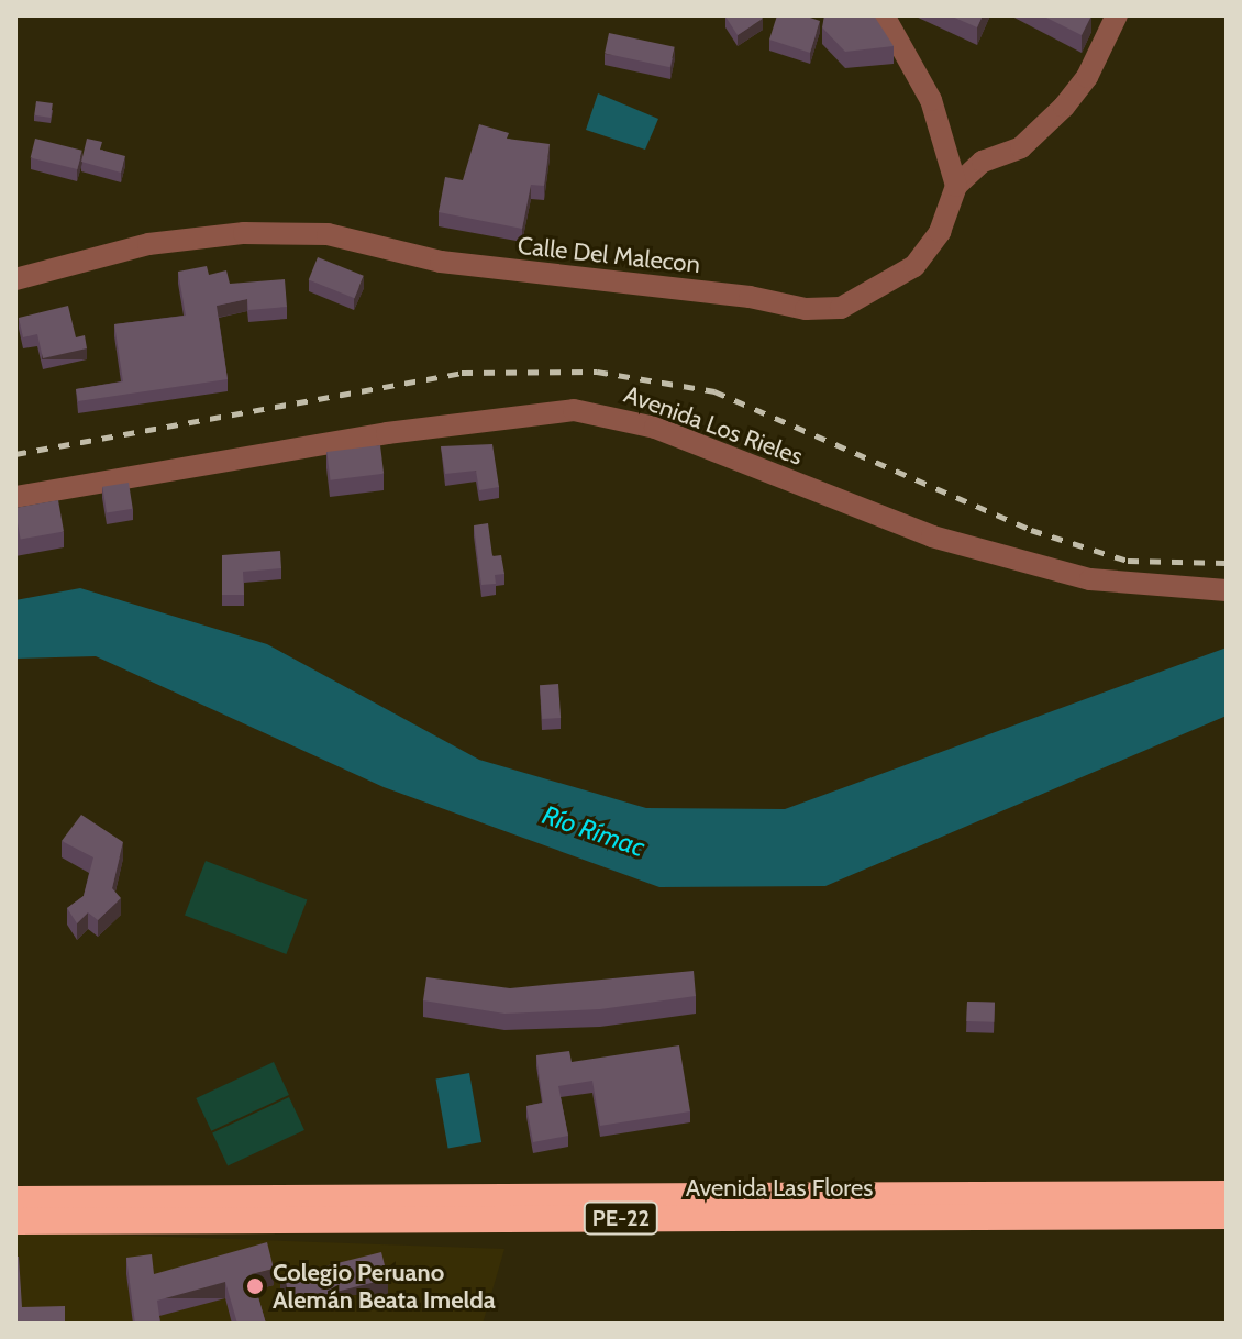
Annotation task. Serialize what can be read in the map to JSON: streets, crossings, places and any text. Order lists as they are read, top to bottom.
{
  "streets": {
    "highway": ["Avenida Las Flores", "PE-22"],
    "street": ["Calle Del Malecon", "Avenida Los Rieles"]
  },
  "water": ["Río Rímac"],
  "places": ["Colegio Peruano Alemán Beata Imelda"]
}
